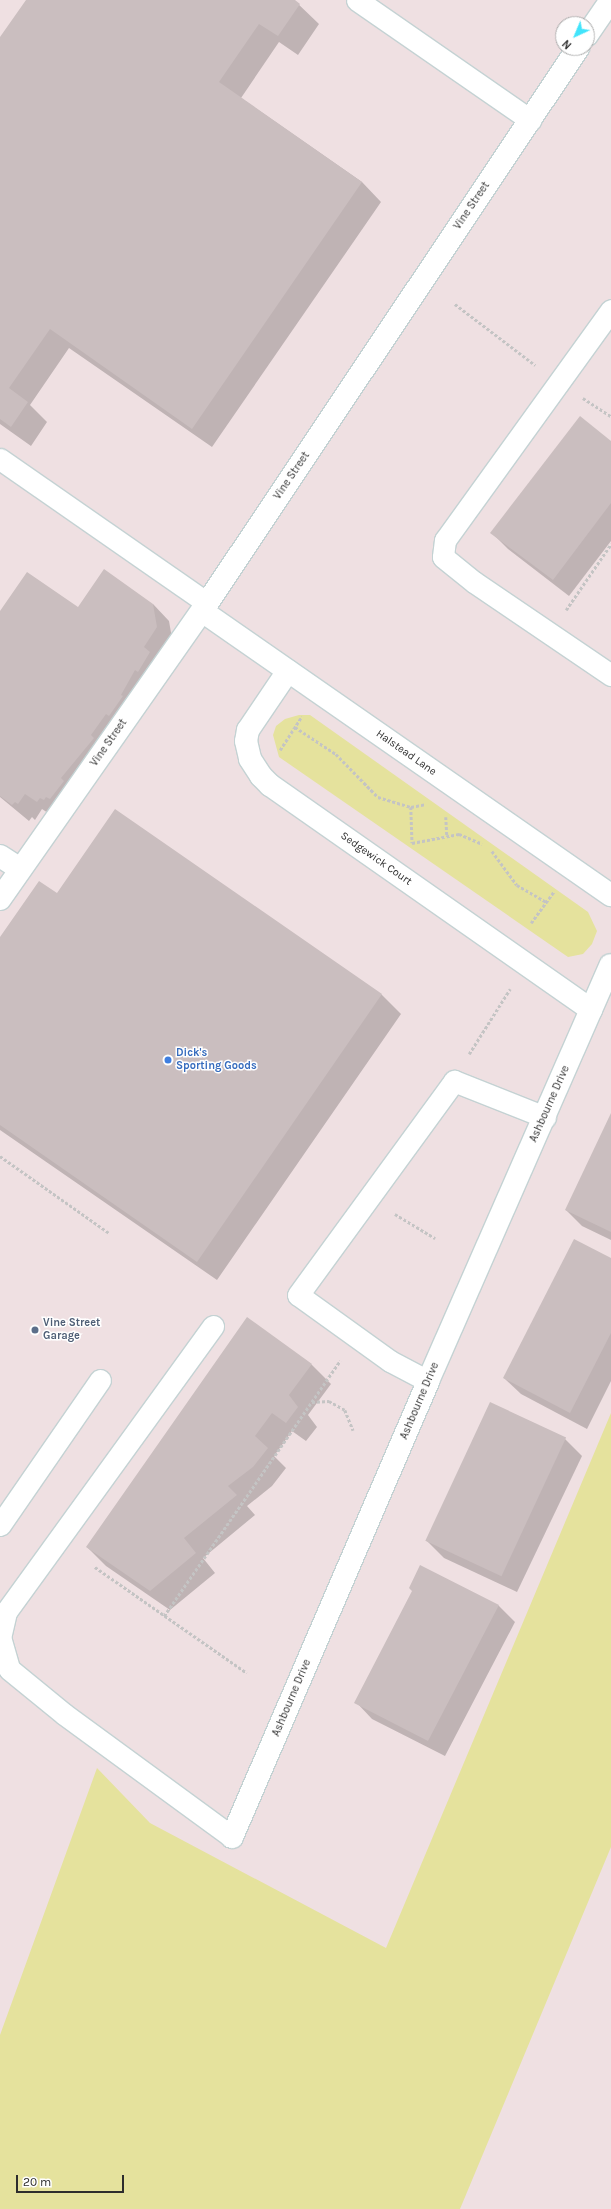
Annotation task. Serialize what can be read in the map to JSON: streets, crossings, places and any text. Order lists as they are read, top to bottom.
{
  "streets": {
    "street": [
      "Vine Street",
      "Halstead Lane",
      "Sedgewick Court",
      "Ashbourne Drive"
    ]
  },
  "crossings": [
    ["Vine Street", "Halstead Lane"],
    ["Halstead Lane", "Sedgewick Court"],
    ["Sedgewick Court", "Ashbourne Drive"]
  ],
  "places": ["Dick's Sporting Goods", "Vine Street Garage"],
  "scale_bar": "20 m",
  "north": "bottom left"
}
